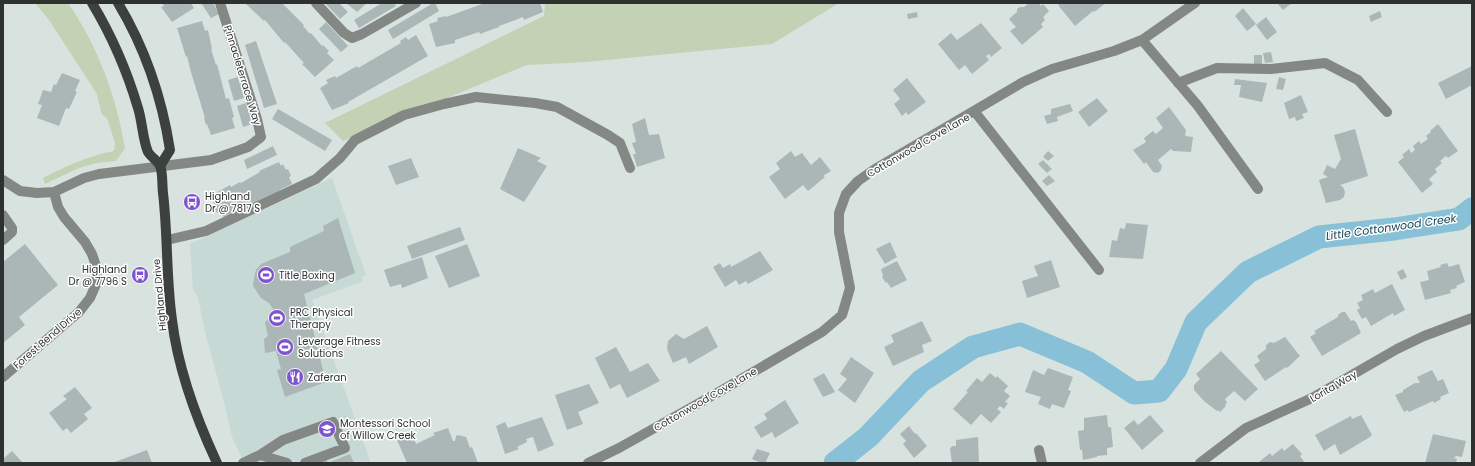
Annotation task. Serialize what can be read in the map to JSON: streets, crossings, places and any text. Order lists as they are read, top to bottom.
{
  "streets": {
    "main road": ["Highland Drive"],
    "street": [
      "Pinnacleterrace Way",
      "Cottonwood Cove Lane",
      "Forest Bend Drive",
      "Lorita Way"
    ]
  },
  "crossings": [
    ["Pinnacleterrace Way", "Highland Drive"]
  ],
  "water": ["Little Cottonwood Creek"],
  "places": {
    "bus stop": ["Highland Dr @ 7817 S", "Highland Dr @ 7796 S"],
    "sports": ["Title Boxing", "PRC Physical Therapy", "Leverage Fitness Solutions"],
    "restaurant": ["Zaferan"],
    "school or university": ["Montessori School of Willow Creek"]
  }
}
